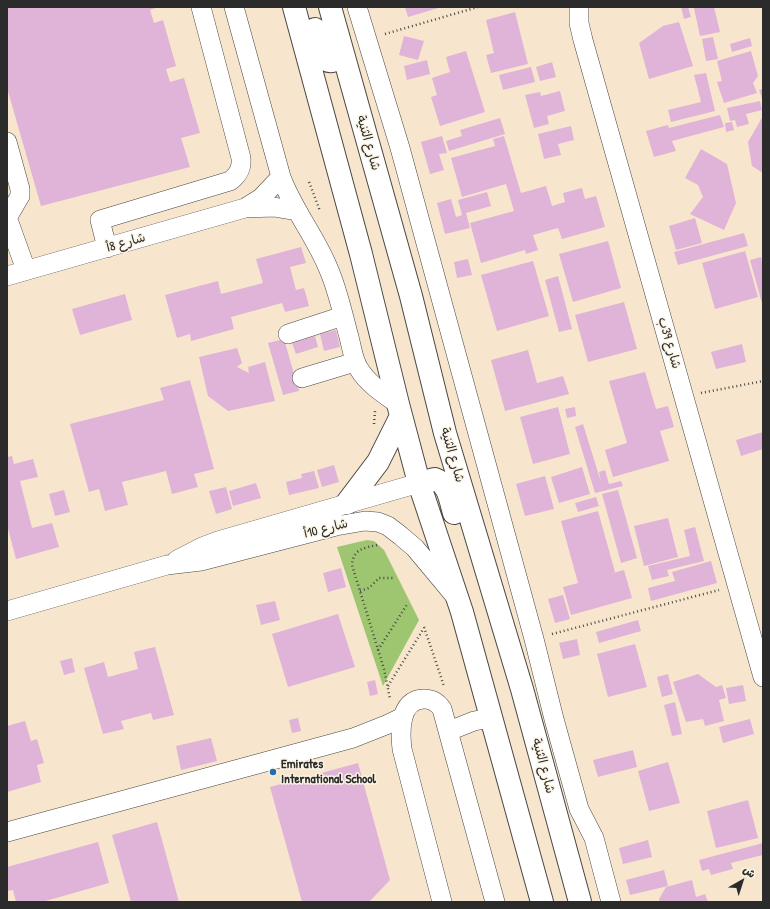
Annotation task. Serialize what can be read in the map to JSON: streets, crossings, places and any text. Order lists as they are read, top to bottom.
{
  "streets": {
    "main road": ["شارع الثنية"],
    "street": ["شارع 8أ", "شارع 39ب", "شارع 10أ"]
  },
  "places": ["Emirates International School"],
  "north": "top right"
}
